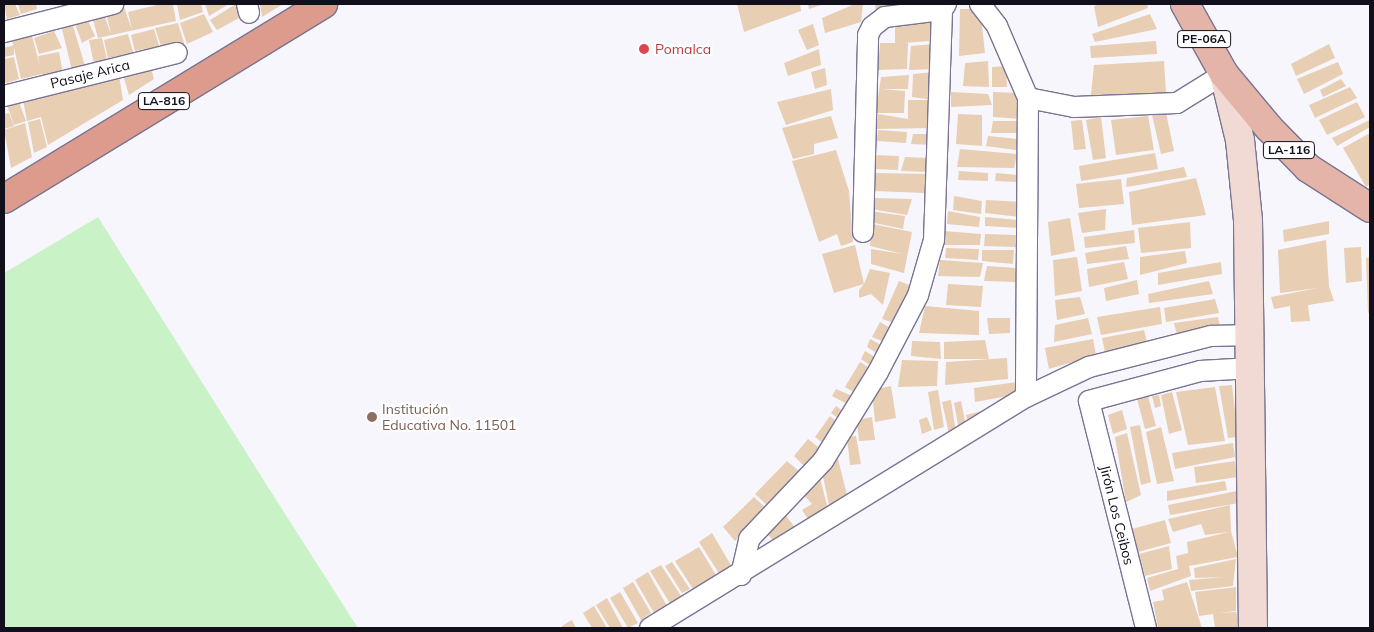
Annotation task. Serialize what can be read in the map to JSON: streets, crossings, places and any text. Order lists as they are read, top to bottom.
{
  "streets": {
    "highway": ["LA-816"],
    "main road": ["PE-06A", "LA-116"],
    "street": ["Pasaje Arica", "Jirón Los Ceibos"]
  },
  "crossings": [
    ["PE-06A", "LA-116"],
    ["PE-06A", "Jirón Los Ceibos"]
  ],
  "places": ["Pomalca", "Institución Educativa No. 11501"]
}
